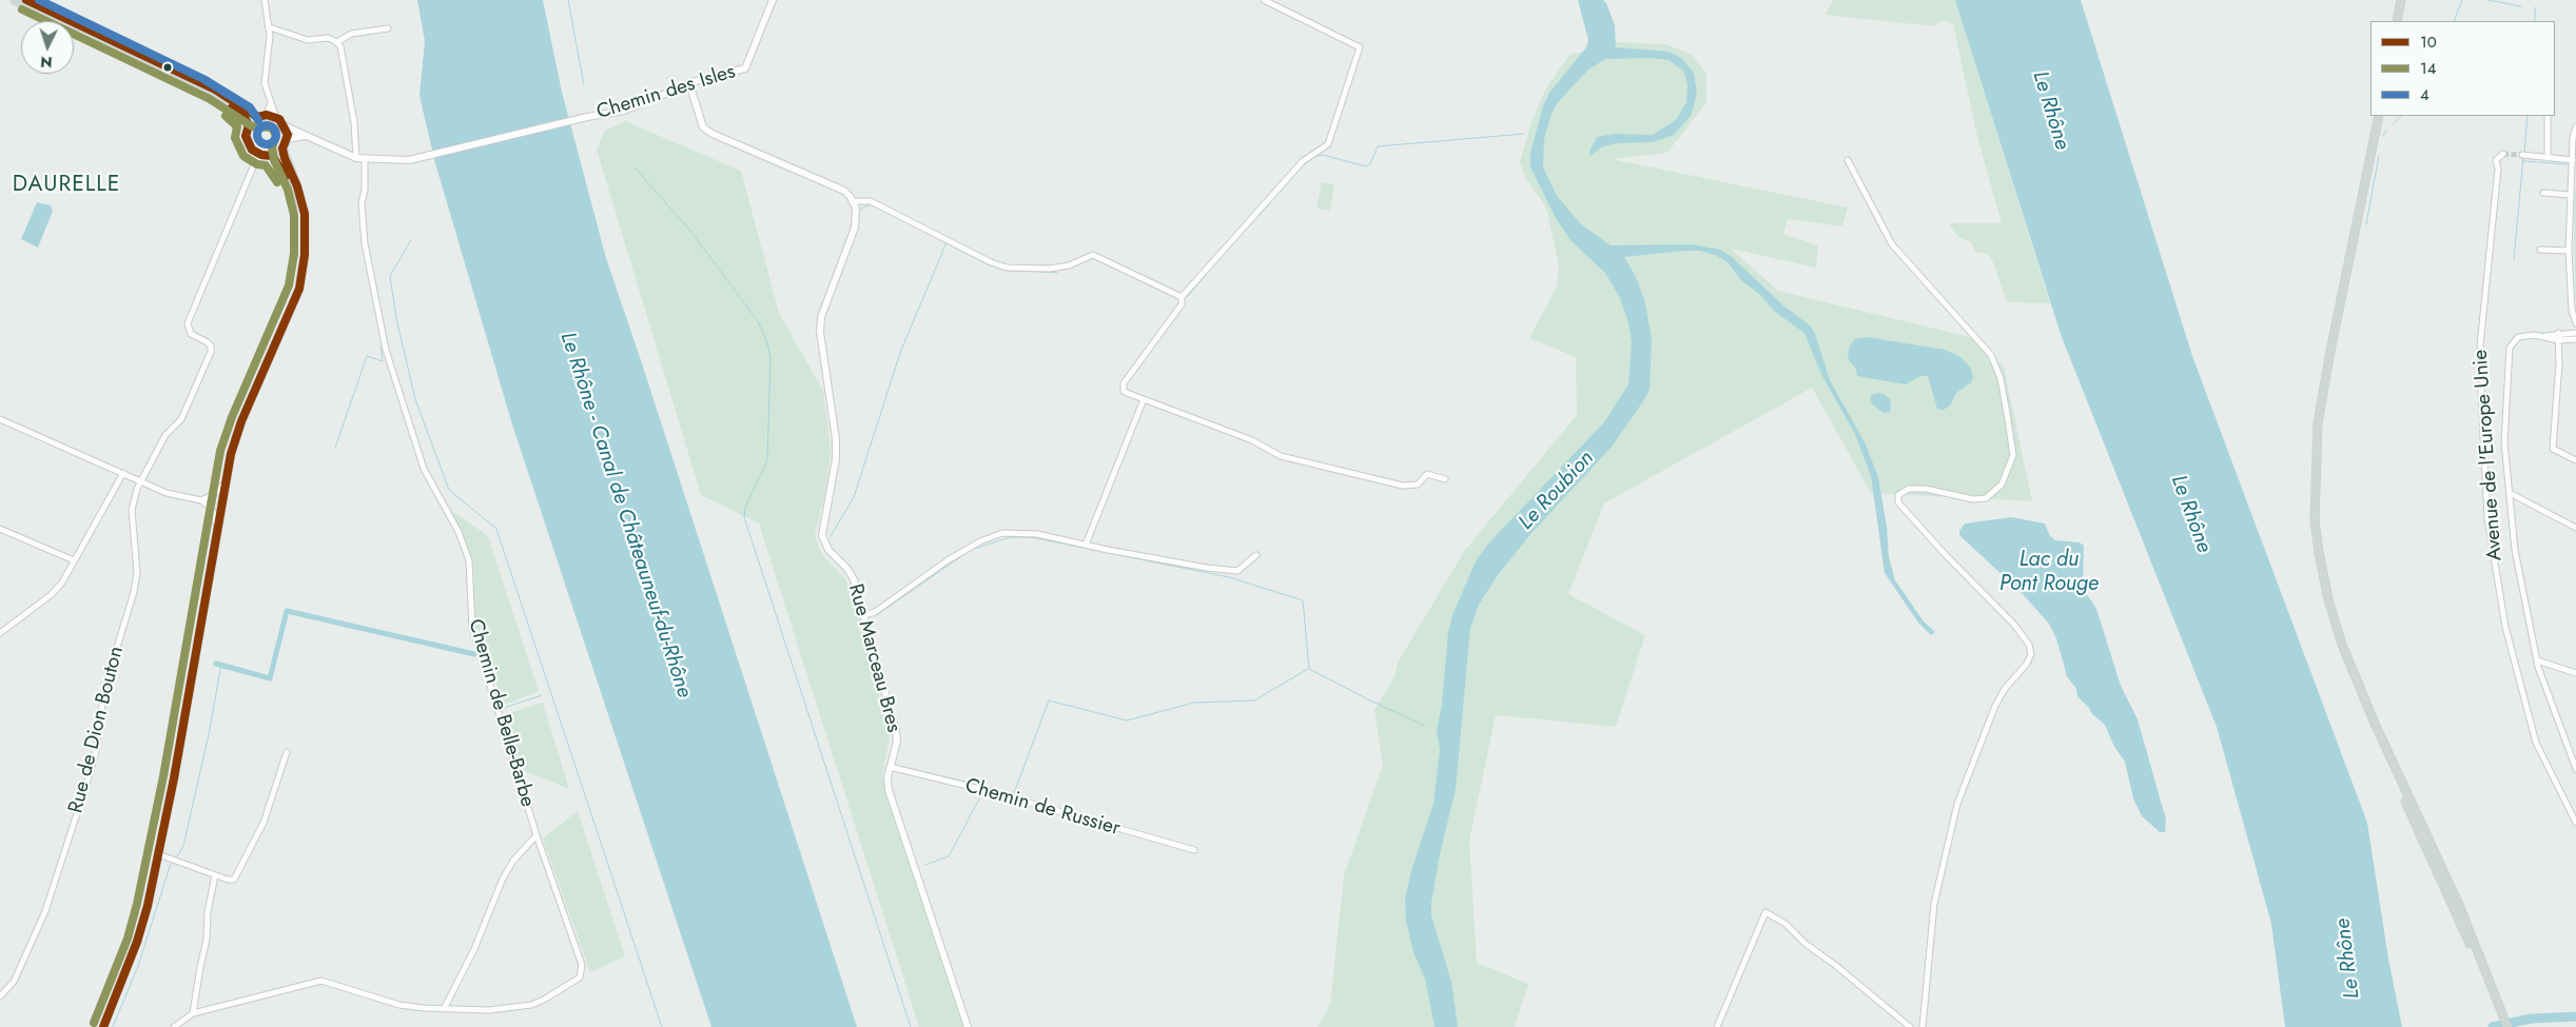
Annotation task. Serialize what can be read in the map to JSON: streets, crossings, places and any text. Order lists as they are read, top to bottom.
{
  "streets": {
    "street": [
      "Chemin des Isles",
      "Avenue de l'Europe Unie",
      "Rue Marceau Bres",
      "Chemin de Belle-Barbe",
      "Rue de Dion Bouton",
      "Chemin de Russier"
    ]
  },
  "crossings": [
    ["Chemin des Isles", "Chemin de Belle-Barbe"],
    ["Rue Marceau Bres", "Chemin de Russier"]
  ],
  "districts": ["DAURELLE"],
  "water": [
    "Le Rhône",
    "Le Roubion",
    "Le Rhône - Canal de Châteauneuf-du-Rhône",
    "Lac du Pont Rouge"
  ],
  "lines": ["transit line 10", "transit line 4", "transit line 14"],
  "legend": ["10", "14", "4"],
  "north": "bottom"
}
